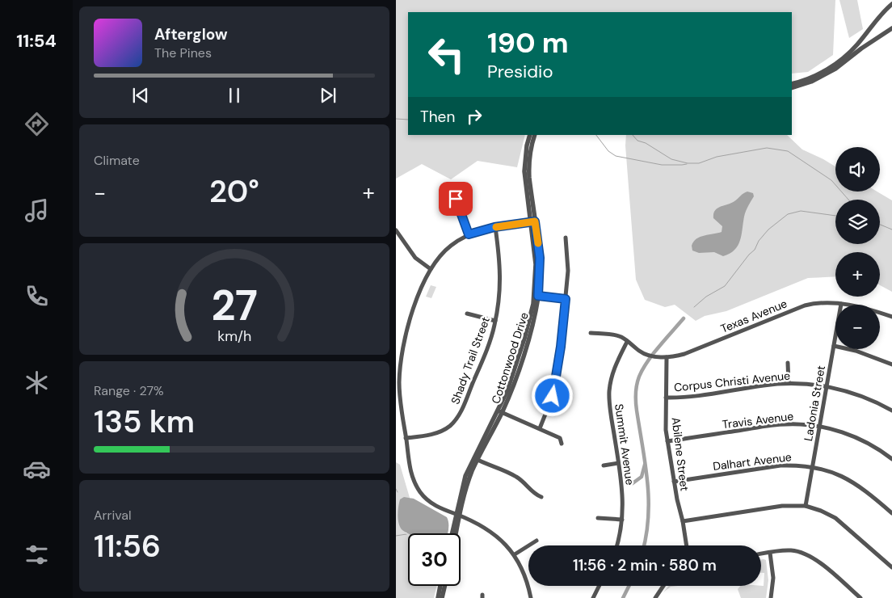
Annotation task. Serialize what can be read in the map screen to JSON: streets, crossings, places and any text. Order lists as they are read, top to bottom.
{
  "streets": {
    "street": [
      "Texas Avenue",
      "Cottonwood Drive",
      "Shady Trail Street",
      "Corpus Christi Avenue",
      "Ladonia Street",
      "Travis Avenue",
      "Summit Avenue",
      "Abilene Street",
      "Dalhart Avenue"
    ]
  },
  "crossings": [
    ["Texas Avenue", "Ladonia Street"],
    ["Texas Avenue", "Summit Avenue"],
    ["Texas Avenue", "Abilene Street"],
    ["Corpus Christi Avenue", "Ladonia Street"],
    ["Corpus Christi Avenue", "Abilene Street"],
    ["Ladonia Street", "Travis Avenue"],
    ["Ladonia Street", "Dalhart Avenue"],
    ["Travis Avenue", "Abilene Street"],
    ["Abilene Street", "Dalhart Avenue"]
  ],
  "page": {
    "tabs": "11:54",
    "turn": ["190 m", "Presidio"],
    "song": ["Afterglow", "The Pines"],
    "then": "Then",
    "tile": [
      "Climate",
      ["Range · 27%", "135 km"],
      ["Arrival", "11:56"]
    ],
    "map_buttons": ["+", "−"],
    "heat": ["−", "20°", "+"],
    "limit": "30",
    "trip": "11:56 · 2 min · 580 m",
    "gauge": ["27", "km/h"]
  }
}
